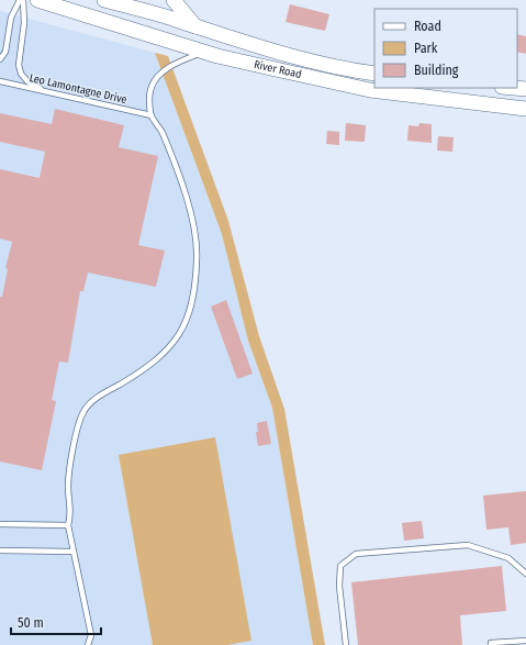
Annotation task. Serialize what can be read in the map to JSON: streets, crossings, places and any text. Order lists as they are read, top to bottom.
{
  "streets": {
    "main road": ["River Road"],
    "lane": ["Leo Lamontagne Drive"]
  },
  "legend": ["Road", "Park", "Building"],
  "scale_bar": "50 m"
}
